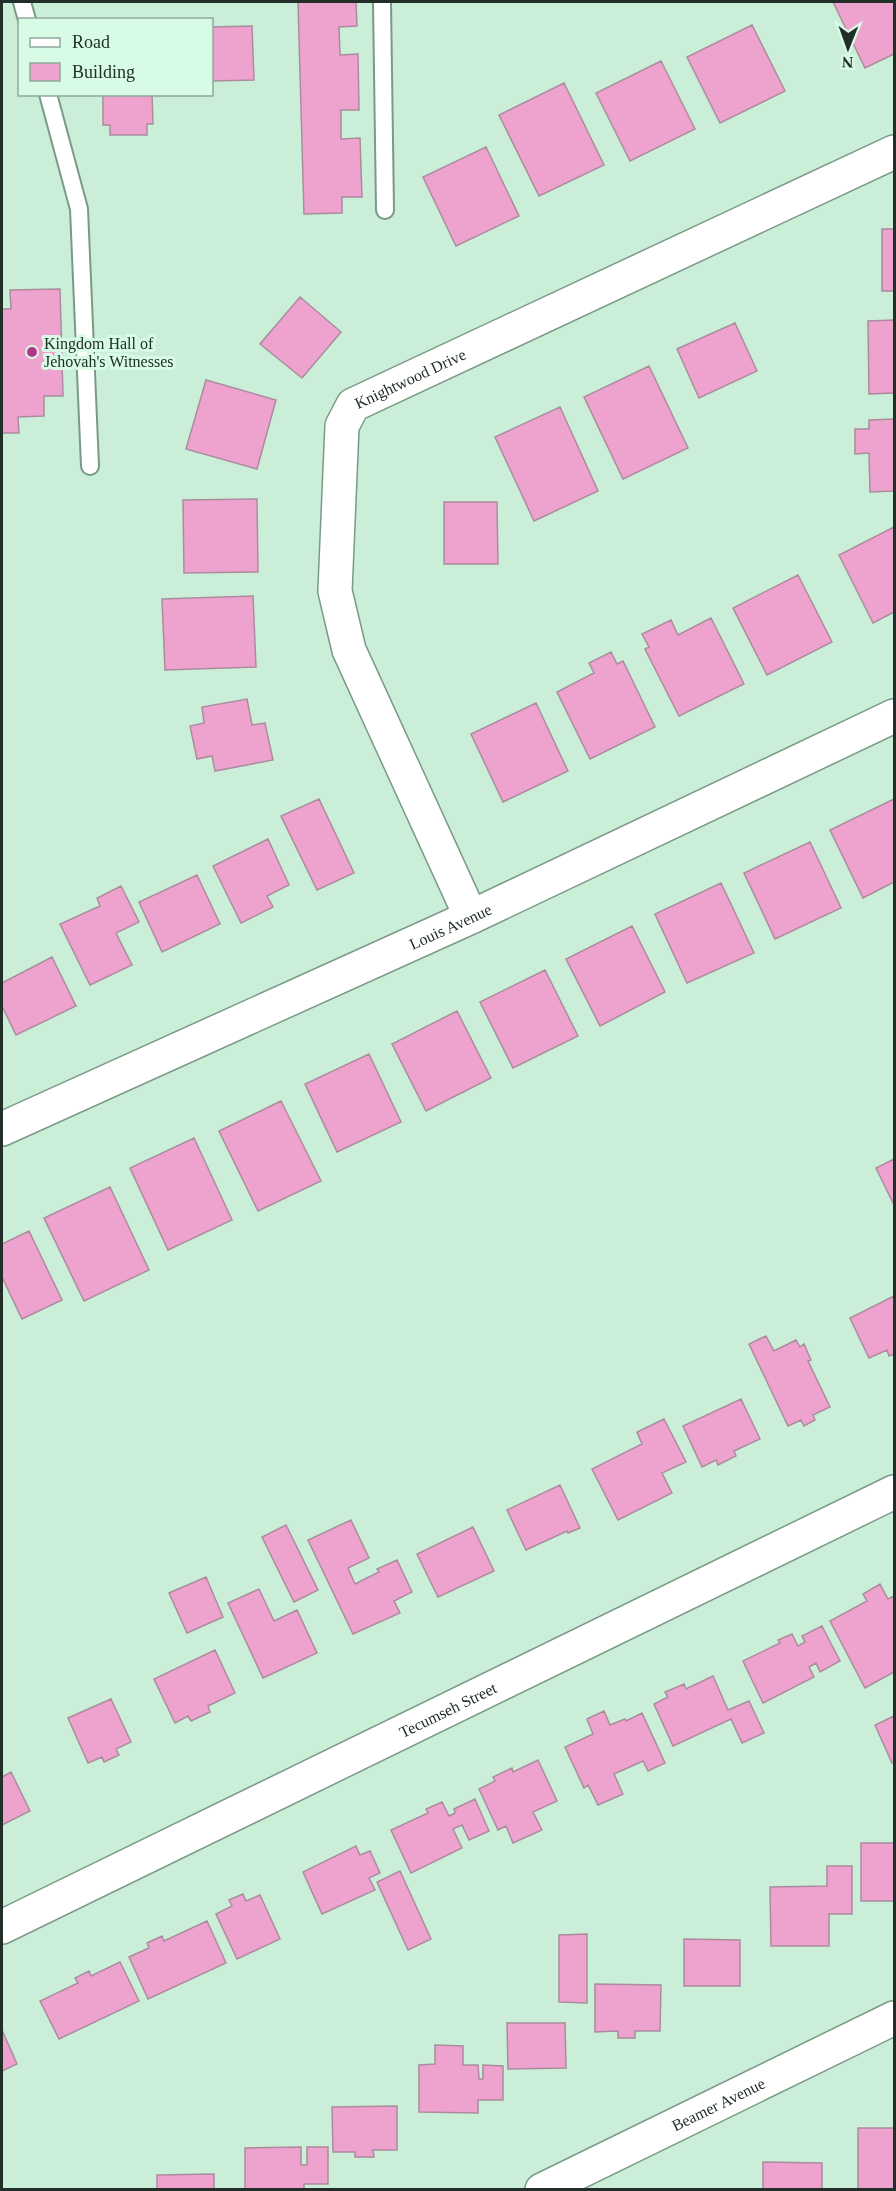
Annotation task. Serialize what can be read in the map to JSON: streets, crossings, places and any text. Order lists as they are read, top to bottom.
{
  "streets": {
    "street": [
      "Knightwood Drive",
      "Louis Avenue",
      "Tecumseh Street",
      "Beamer Avenue"
    ]
  },
  "crossings": [
    ["Knightwood Drive", "Louis Avenue"]
  ],
  "places": ["Kingdom Hall of Jehovah's Witnesses"],
  "legend": ["Road", "Building"],
  "north": "bottom"
}
